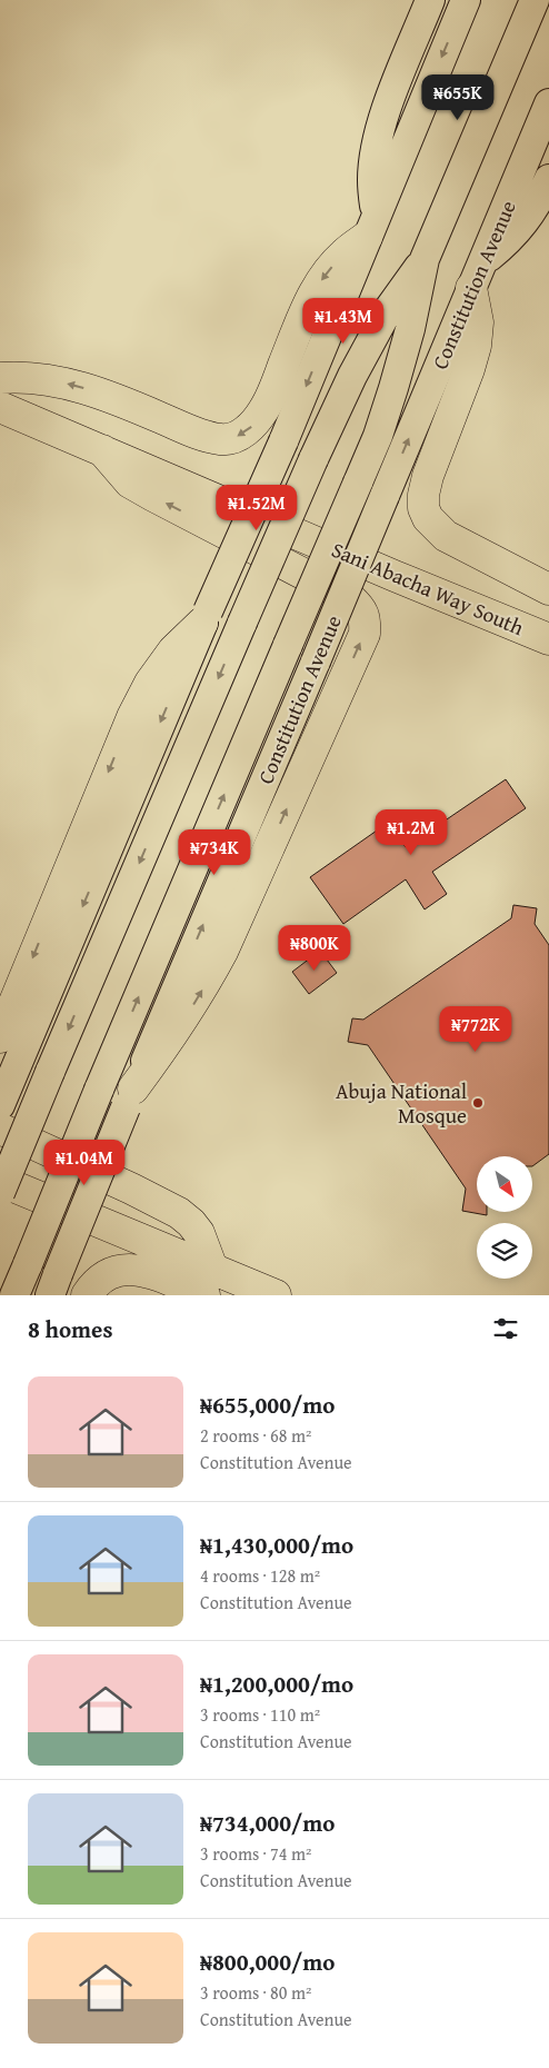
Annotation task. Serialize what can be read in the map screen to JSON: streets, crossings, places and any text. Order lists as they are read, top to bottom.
{
  "streets": {
    "highway": ["Sani Abacha Way South"],
    "main road": ["Constitution Avenue"]
  },
  "places": ["Abuja National Mosque"],
  "north": "bottom right",
  "page": {
    "price": [
      "₦655K",
      "₦1.43M",
      "₦1.52M",
      "₦1.2M",
      "₦734K",
      "₦800K",
      "₦772K",
      "₦1.04M"
    ],
    "heading": "8 homes",
    "list": [
      {
        "name": "₦655,000/mo",
        "note": "2 rooms · 68 m² · Constitution Avenue"
      },
      {
        "name": "₦1,430,000/mo",
        "note": "4 rooms · 128 m² · Constitution Avenue"
      },
      {
        "name": "₦1,200,000/mo",
        "note": "3 rooms · 110 m² · Constitution Avenue"
      },
      {
        "name": "₦734,000/mo",
        "note": "3 rooms · 74 m² · Constitution Avenue"
      },
      {
        "name": "₦800,000/mo",
        "note": "3 rooms · 80 m² · Constitution Avenue"
      }
    ]
  }
}
